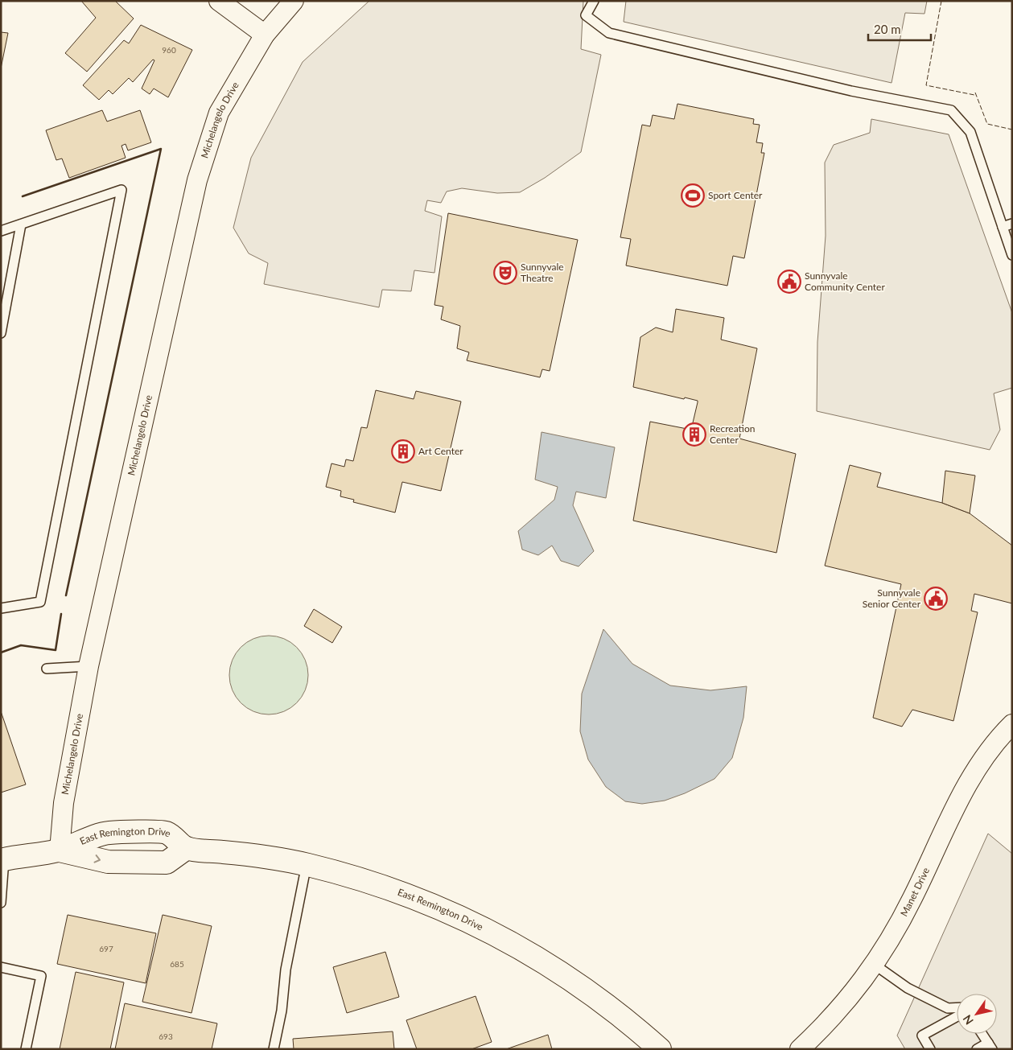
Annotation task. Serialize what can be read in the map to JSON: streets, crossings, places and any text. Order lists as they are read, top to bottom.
{
  "streets": {
    "main road": ["East Remington Drive"],
    "street": ["Michelangelo Drive", "Manet Drive"]
  },
  "crossings": [
    ["Michelangelo Drive", "East Remington Drive"]
  ],
  "places": {
    "sports": ["Sport Center"],
    "theatre": ["Sunnyvale Theatre"],
    "public building": ["Sunnyvale Community Center", "Sunnyvale Senior Center"],
    "building": ["Recreation Center", "Art Center"]
  },
  "house_numbers": [
    "960",
    "697",
    "685",
    "693"
  ],
  "scale_bar": "20 m",
  "north": "bottom left"
}
